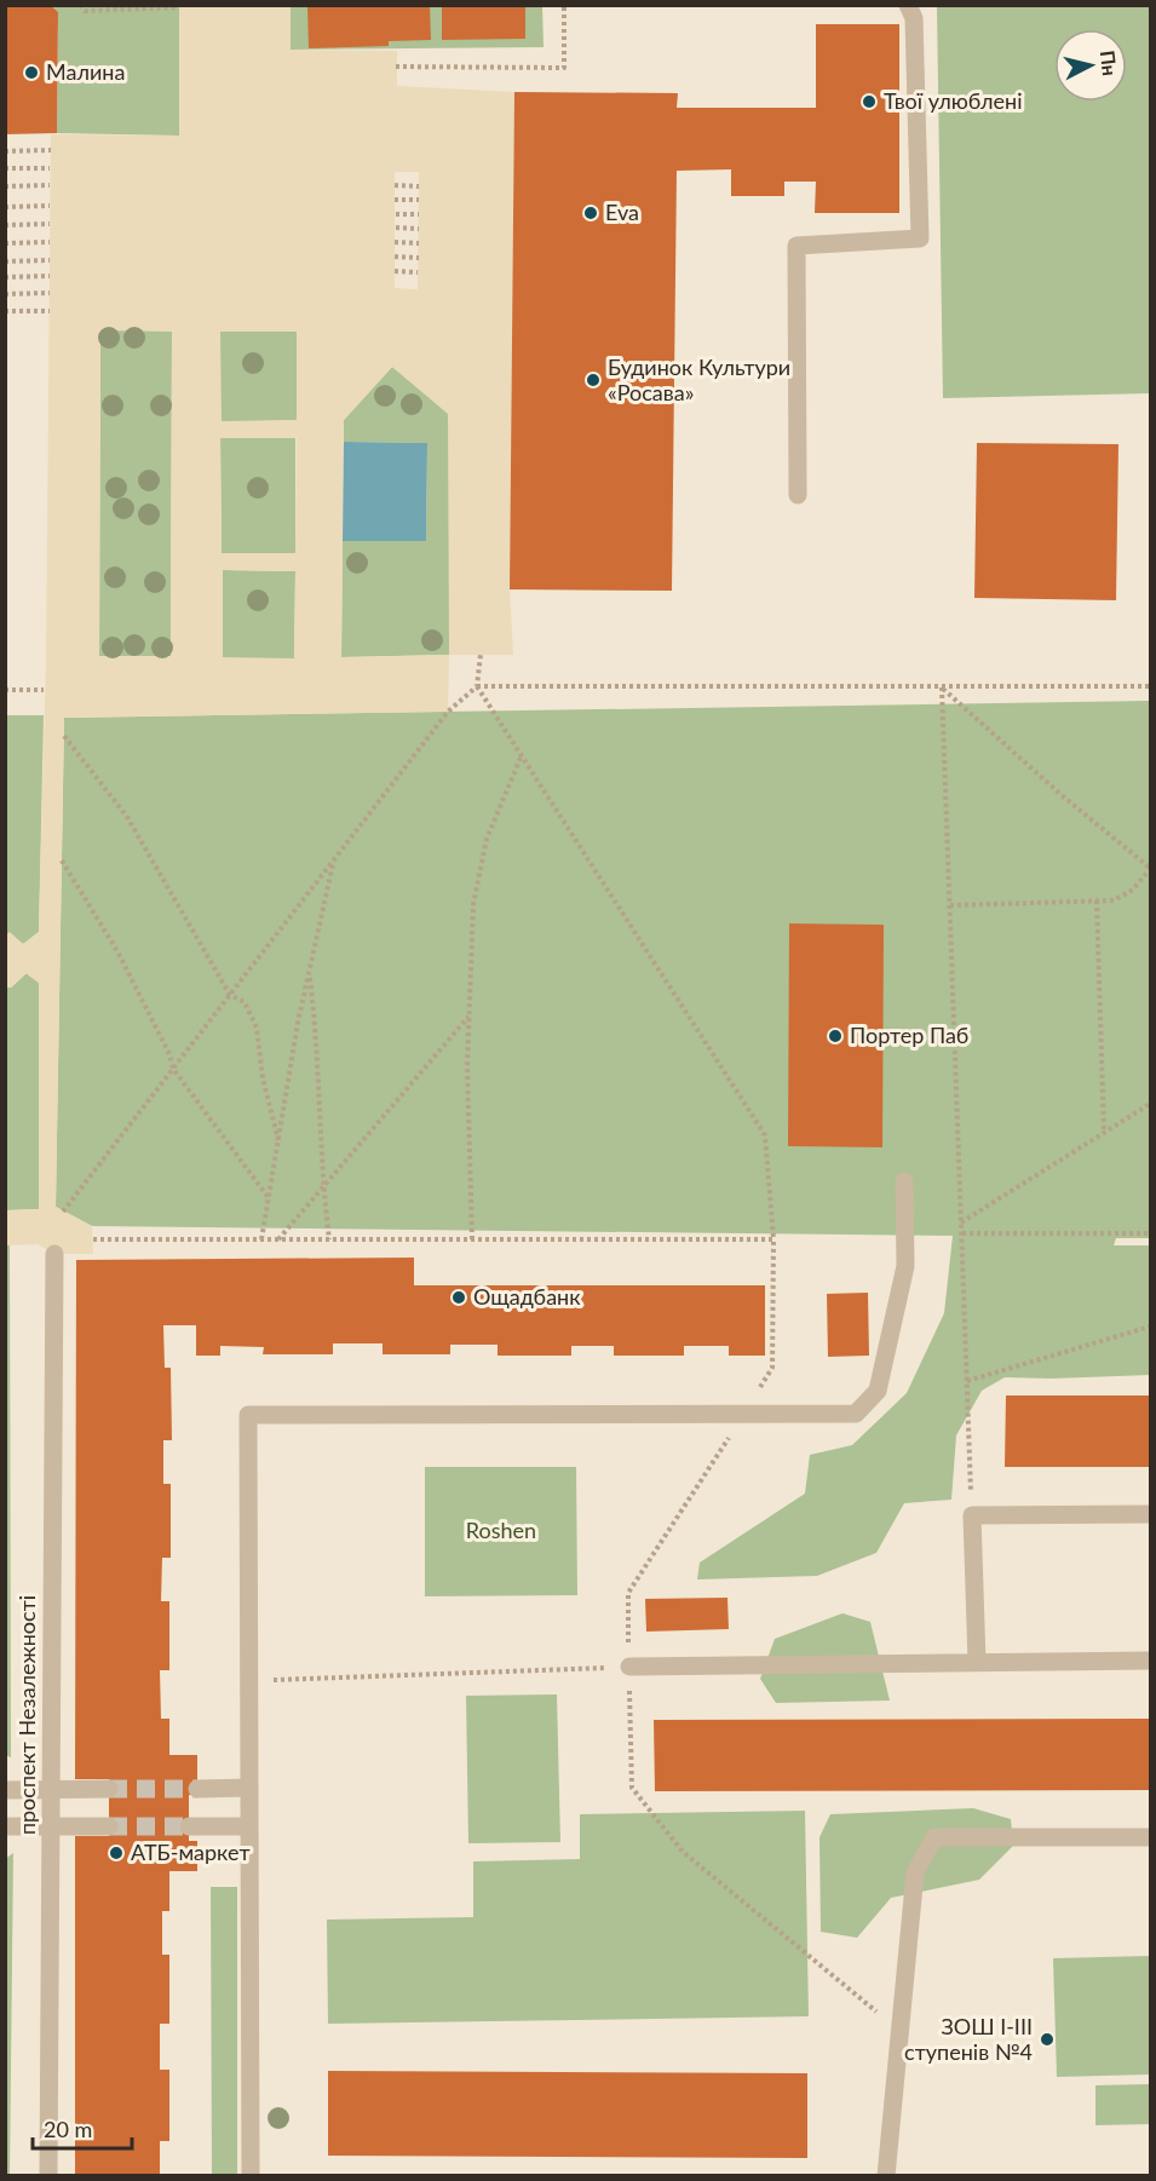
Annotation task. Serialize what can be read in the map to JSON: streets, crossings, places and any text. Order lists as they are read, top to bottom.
{
  "streets": {
    "street": ["проспект Незалежності"]
  },
  "parks": ["Roshen"],
  "places": [
    "Малина",
    "Твої улюблені",
    "Eva",
    "Будинок Культури «Росава»",
    "Портер Паб",
    "Ощадбанк",
    "АТБ-маркет",
    "ЗОШ І-ІІІ ступенів №4"
  ],
  "scale_bar": "20 m",
  "north": "right"
}
